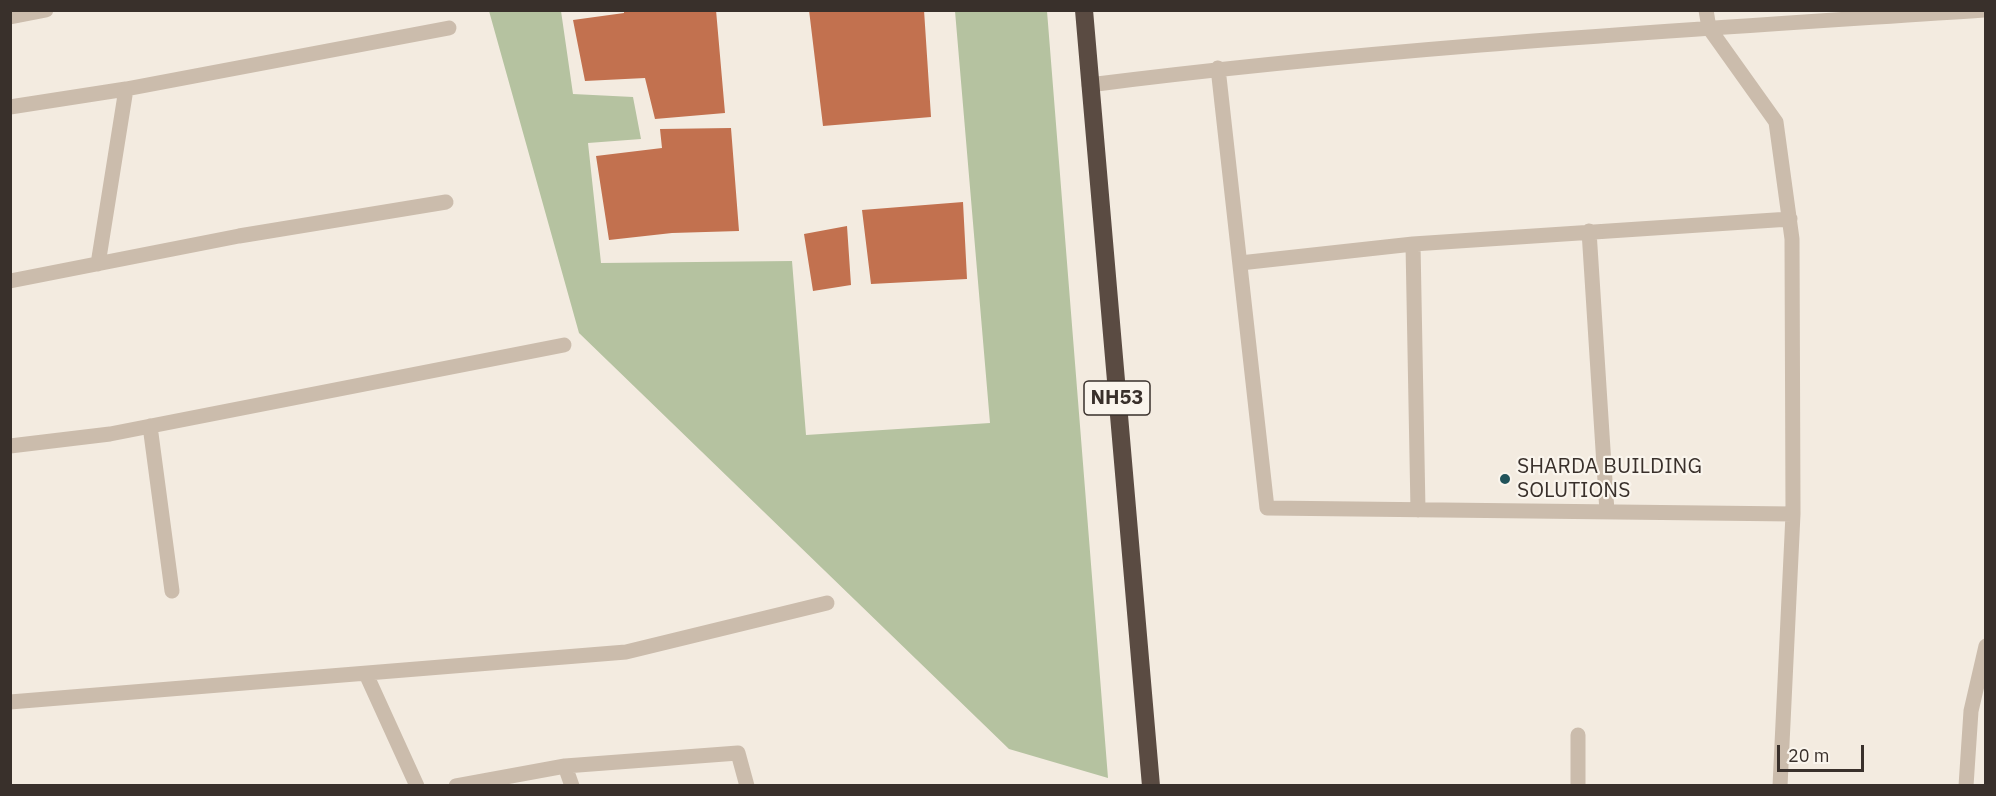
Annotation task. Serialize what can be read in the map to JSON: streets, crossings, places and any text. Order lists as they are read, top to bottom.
{
  "streets": {
    "highway": ["NH53"]
  },
  "places": ["SHARDA BUILDING SOLUTIONS"],
  "scale_bar": "20 m"
}
